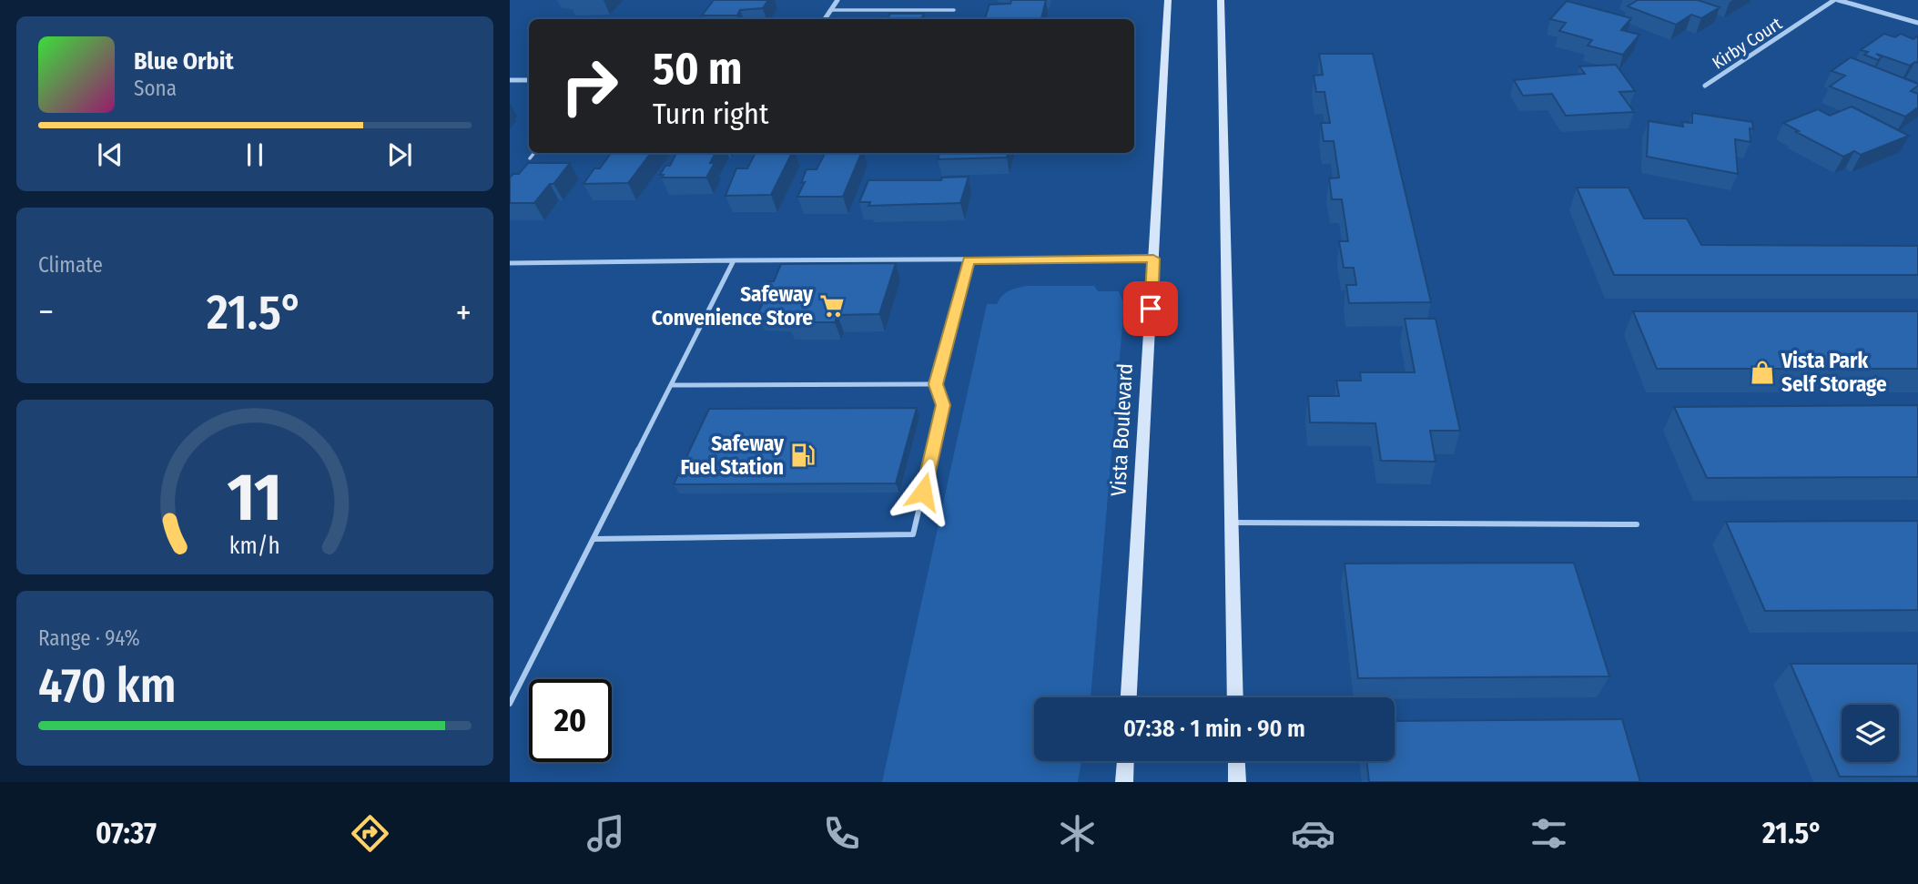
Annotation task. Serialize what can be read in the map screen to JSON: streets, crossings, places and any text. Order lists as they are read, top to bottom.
{
  "streets": {
    "main road": ["Vista Boulevard"],
    "street": ["Kirby Court"]
  },
  "places": {
    "supermarket": ["Safeway Convenience Store"],
    "shop": ["Vista Park Self Storage"],
    "fuel station": ["Safeway Fuel Station"]
  },
  "page": {
    "turn": ["50 m", "Turn right"],
    "song": ["Blue Orbit", "Sona"],
    "tile": [
      "Climate",
      ["Range · 94%", "470 km"]
    ],
    "heat": ["−", "21.5°", "+"],
    "limit": "20",
    "trip": "07:38 · 1 min · 90 m",
    "tabs": ["07:37", "21.5°"],
    "gauge": ["11", "km/h"]
  }
}
